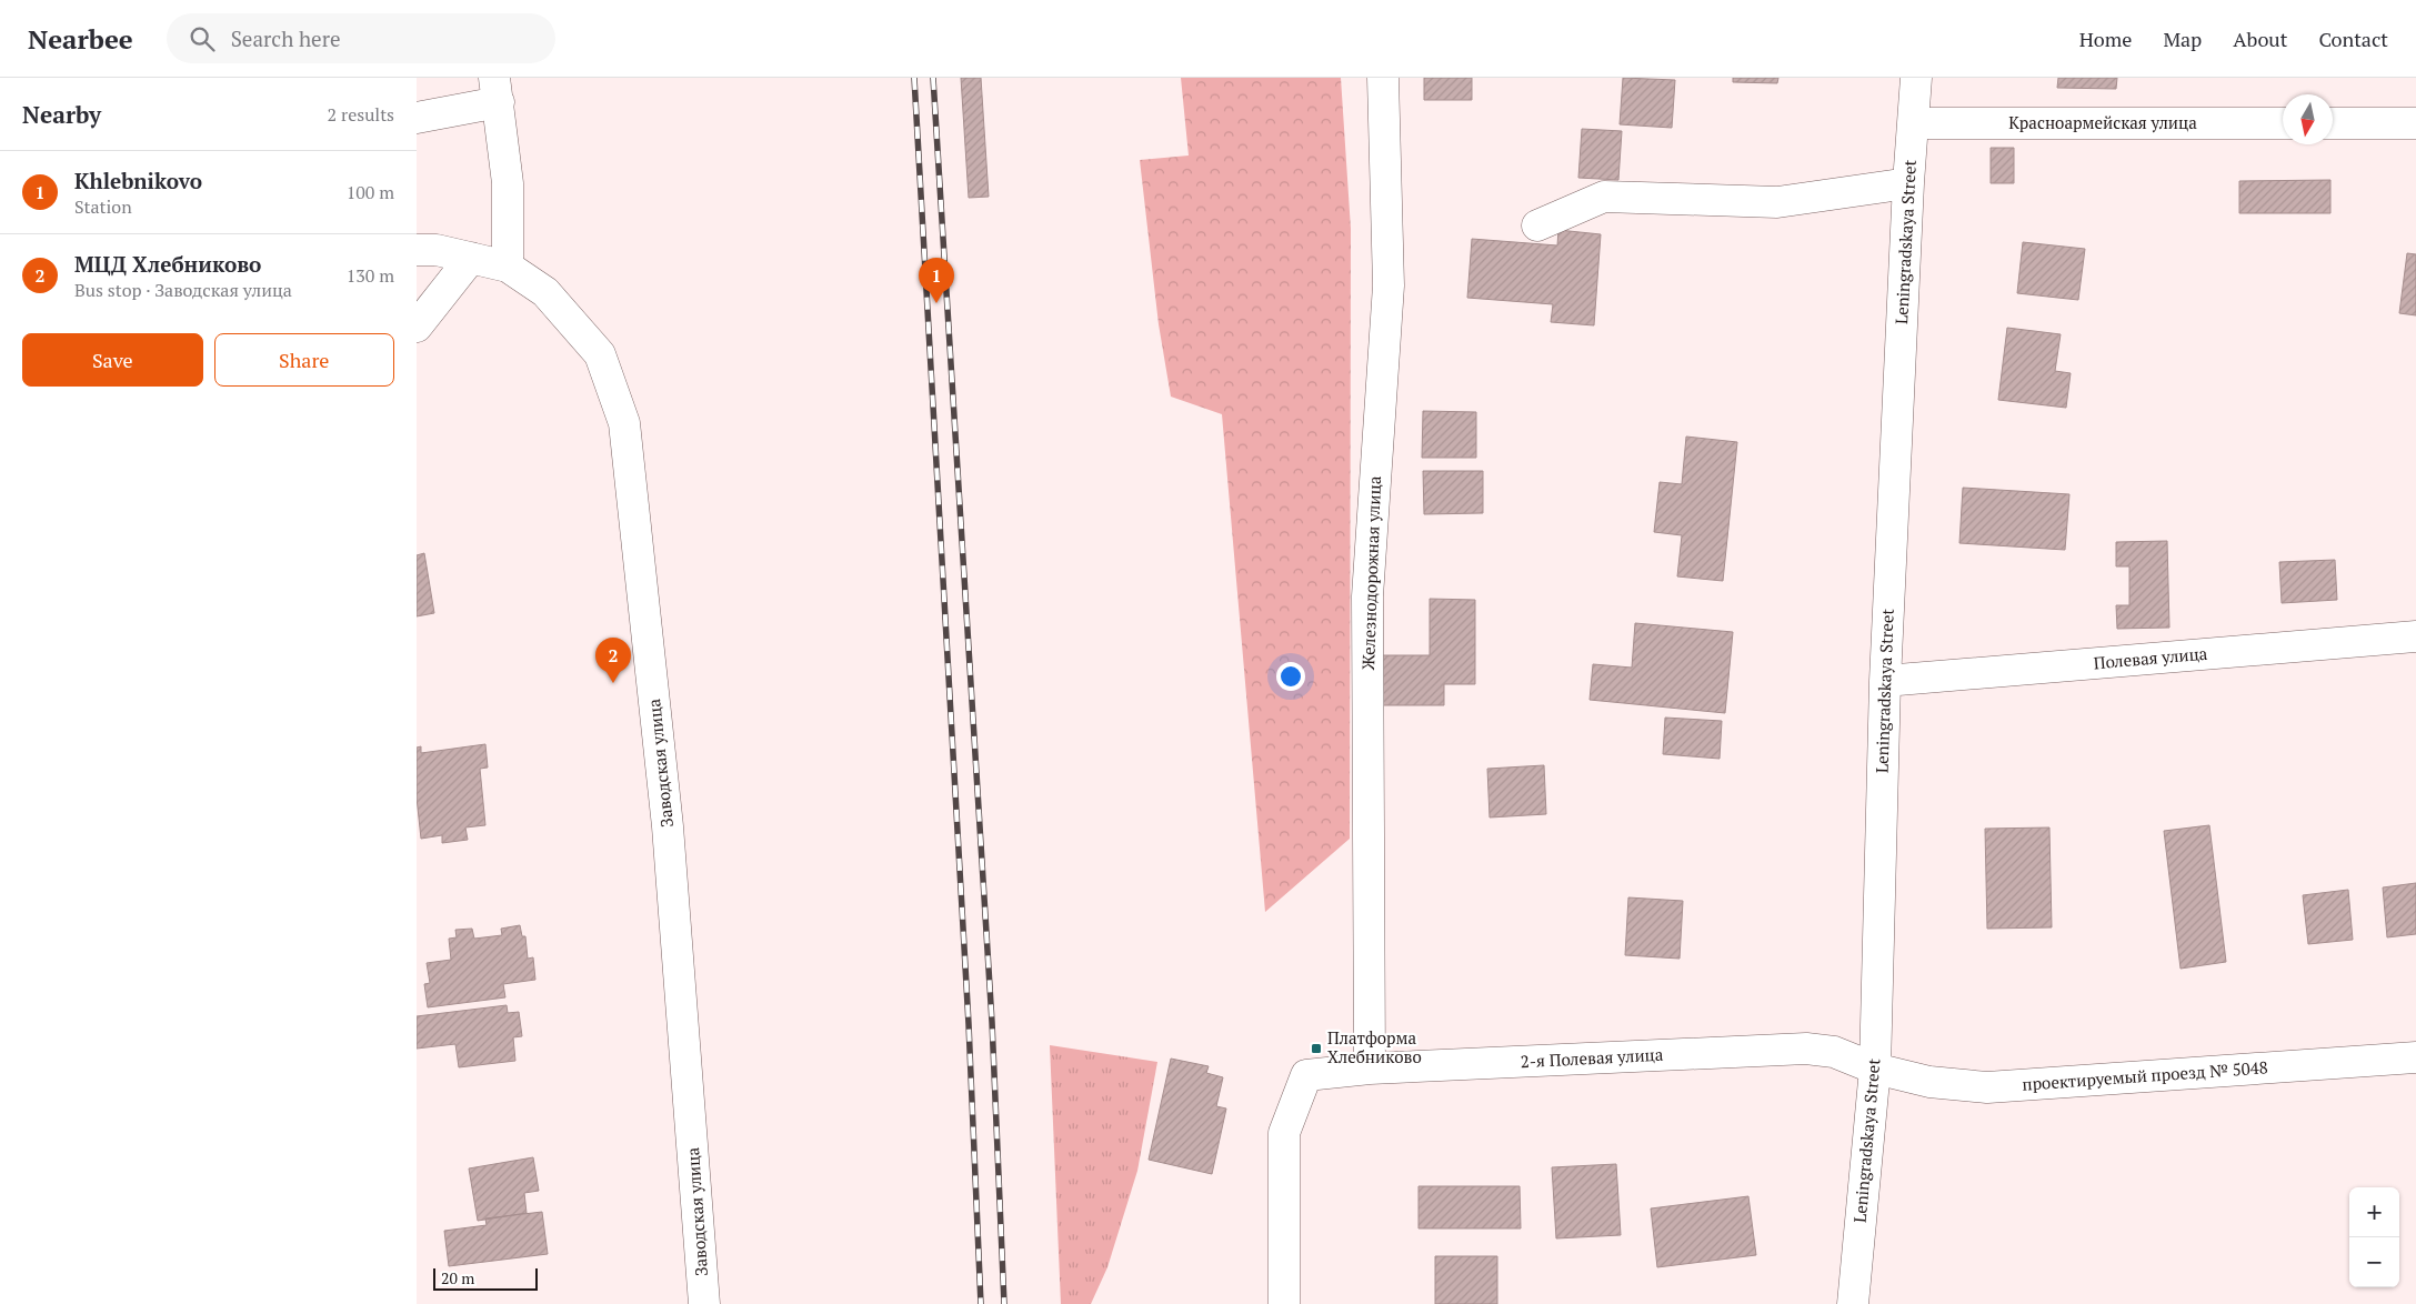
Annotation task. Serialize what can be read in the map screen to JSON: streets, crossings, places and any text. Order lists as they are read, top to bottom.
{
  "streets": {
    "street": [
      "Красноармейская улица",
      "Leningradskaya Street",
      "Железнодорожная улица",
      "Полевая улица",
      "Заводская улица",
      "2-я Полевая улица",
      "проектируемый проезд № 5048"
    ]
  },
  "crossings": [
    ["Красноармейская улица", "Leningradskaya Street"],
    ["Leningradskaya Street", "Полевая улица"],
    ["Leningradskaya Street", "2-я Полевая улица"],
    ["Leningradskaya Street", "проектируемый проезд № 5048"],
    ["Железнодорожная улица", "2-я Полевая улица"],
    ["2-я Полевая улица", "проектируемый проезд № 5048"]
  ],
  "places": {
    "transit": ["Платформа Хлебниково"]
  },
  "scale_bar": "20 m",
  "north": "bottom",
  "page": {
    "header": "Nearbee",
    "search": "Search here",
    "nav": [
      "Home",
      "Map",
      "About",
      "Contact"
    ],
    "heading": ["Nearby", "2 results"],
    "list": [
      {
        "mark": "1",
        "name": "Khlebnikovo",
        "note": "Station",
        "value": "100 m"
      },
      {
        "mark": "2",
        "name": "МЦД Хлебниково",
        "note": "Bus stop · Заводская улица",
        "value": "130 m"
      }
    ],
    "pins": ["1", "2"],
    "buttons": ["Save", "Share"],
    "map_buttons": ["+", "−"],
    "scale": "20 m"
  }
}
